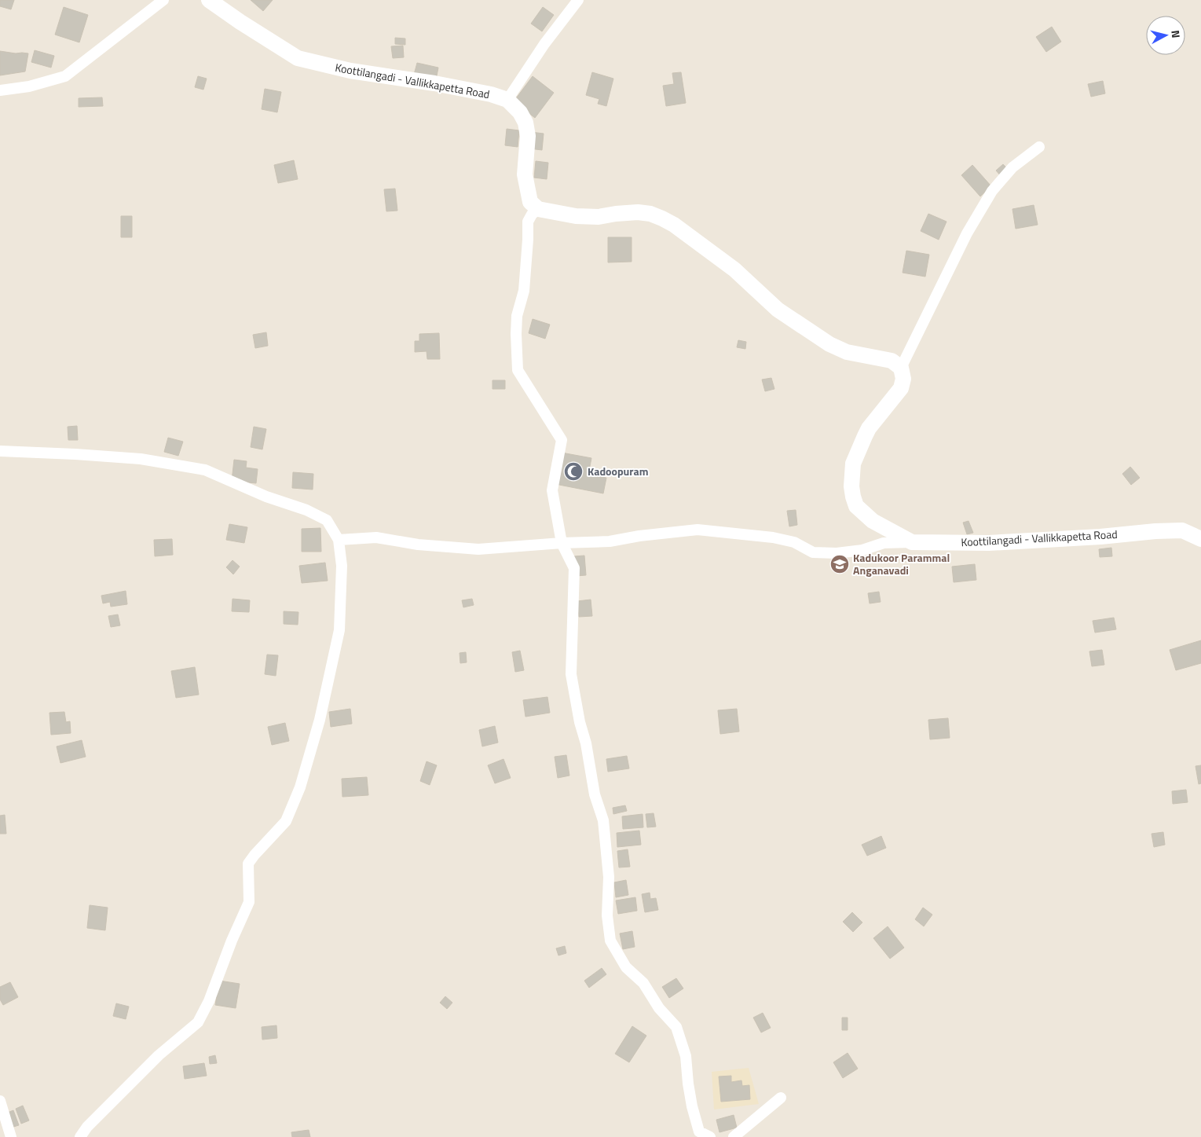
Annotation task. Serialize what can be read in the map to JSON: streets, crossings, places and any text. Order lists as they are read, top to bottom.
{
  "streets": {
    "main road": ["Koottilangadi - Vallikkapetta Road"]
  },
  "places": {
    "mosque": ["Kadoopuram"],
    "school or university": ["Kadukoor Parammal Anganavadi"]
  },
  "north": "right"
}
